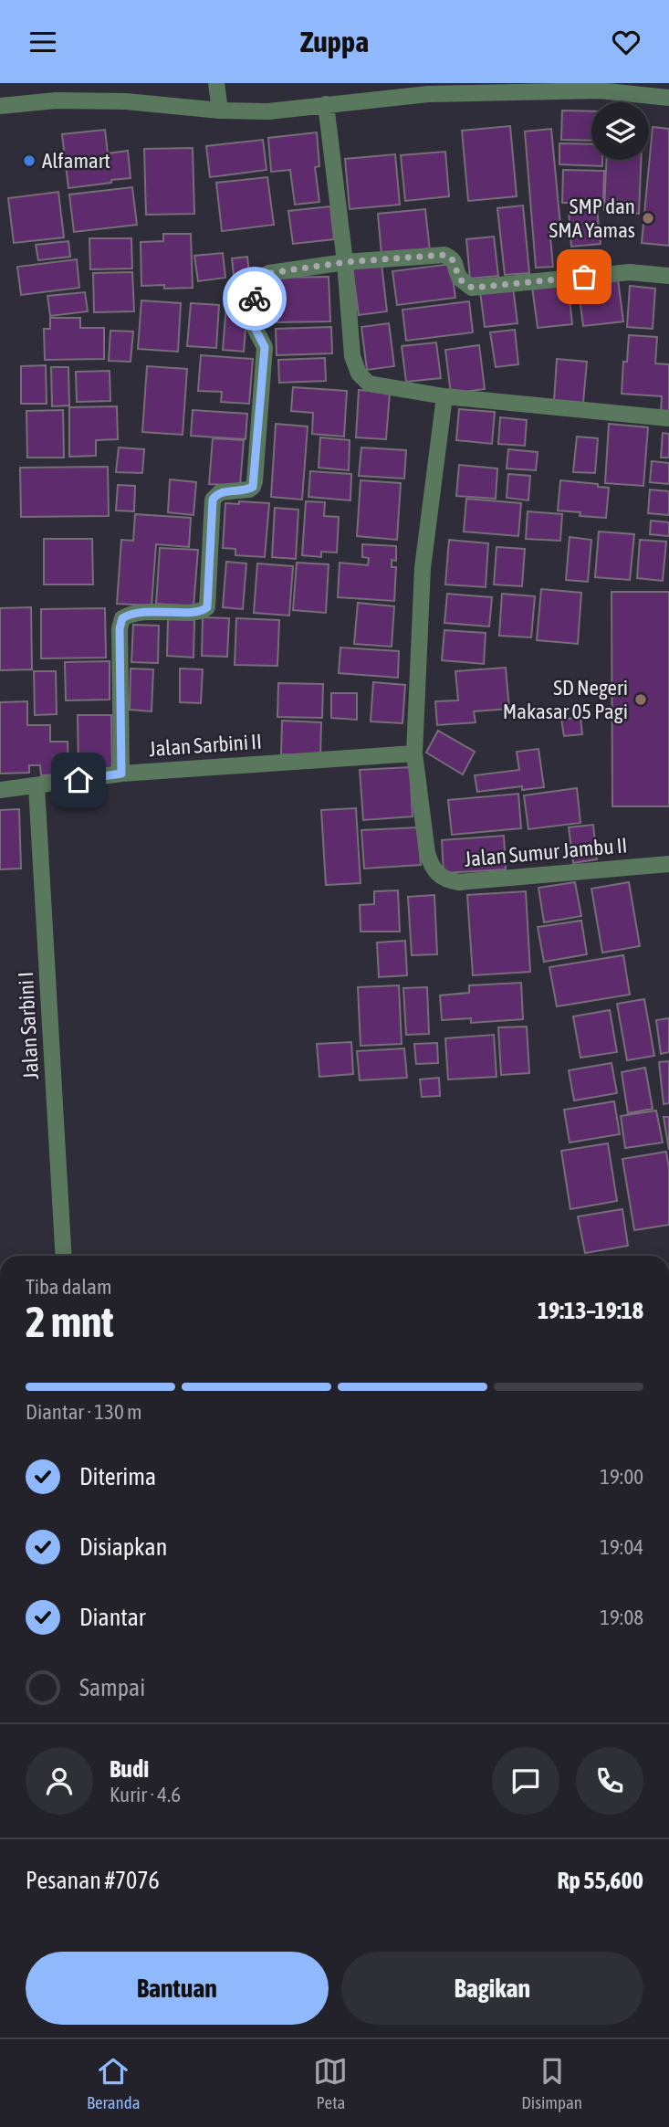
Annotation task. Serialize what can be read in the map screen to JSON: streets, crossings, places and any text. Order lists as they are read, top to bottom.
{
  "streets": {
    "street": ["Jalan Sarbini II", "Jalan Sumur Jambu II", "Jalan Sarbini I"]
  },
  "crossings": [
    ["Jalan Sarbini II", "Jalan Sumur Jambu II"],
    ["Jalan Sarbini II", "Jalan Sarbini I"]
  ],
  "places": ["Alfamart", "SMP dan SMA Yamas", "SD Negeri Makasar 05 Pagi"],
  "page": {
    "header": "Zuppa",
    "heading": ["2 mnt", "Tiba dalam", "19:13–19:18"],
    "panel": [
      "Budi",
      "Kurir · 4.6",
      "Pesanan #7076",
      "Rp 55,600"
    ],
    "bar": "Diantar · 130 m",
    "list": [
      ["Diterima", "19:00"],
      ["Disiapkan", "19:04"],
      ["Diantar", "19:08"],
      "Sampai"
    ],
    "buttons": ["Bantuan", "Bagikan"],
    "tabs": ["Beranda", "Peta", "Disimpan"]
  }
}
